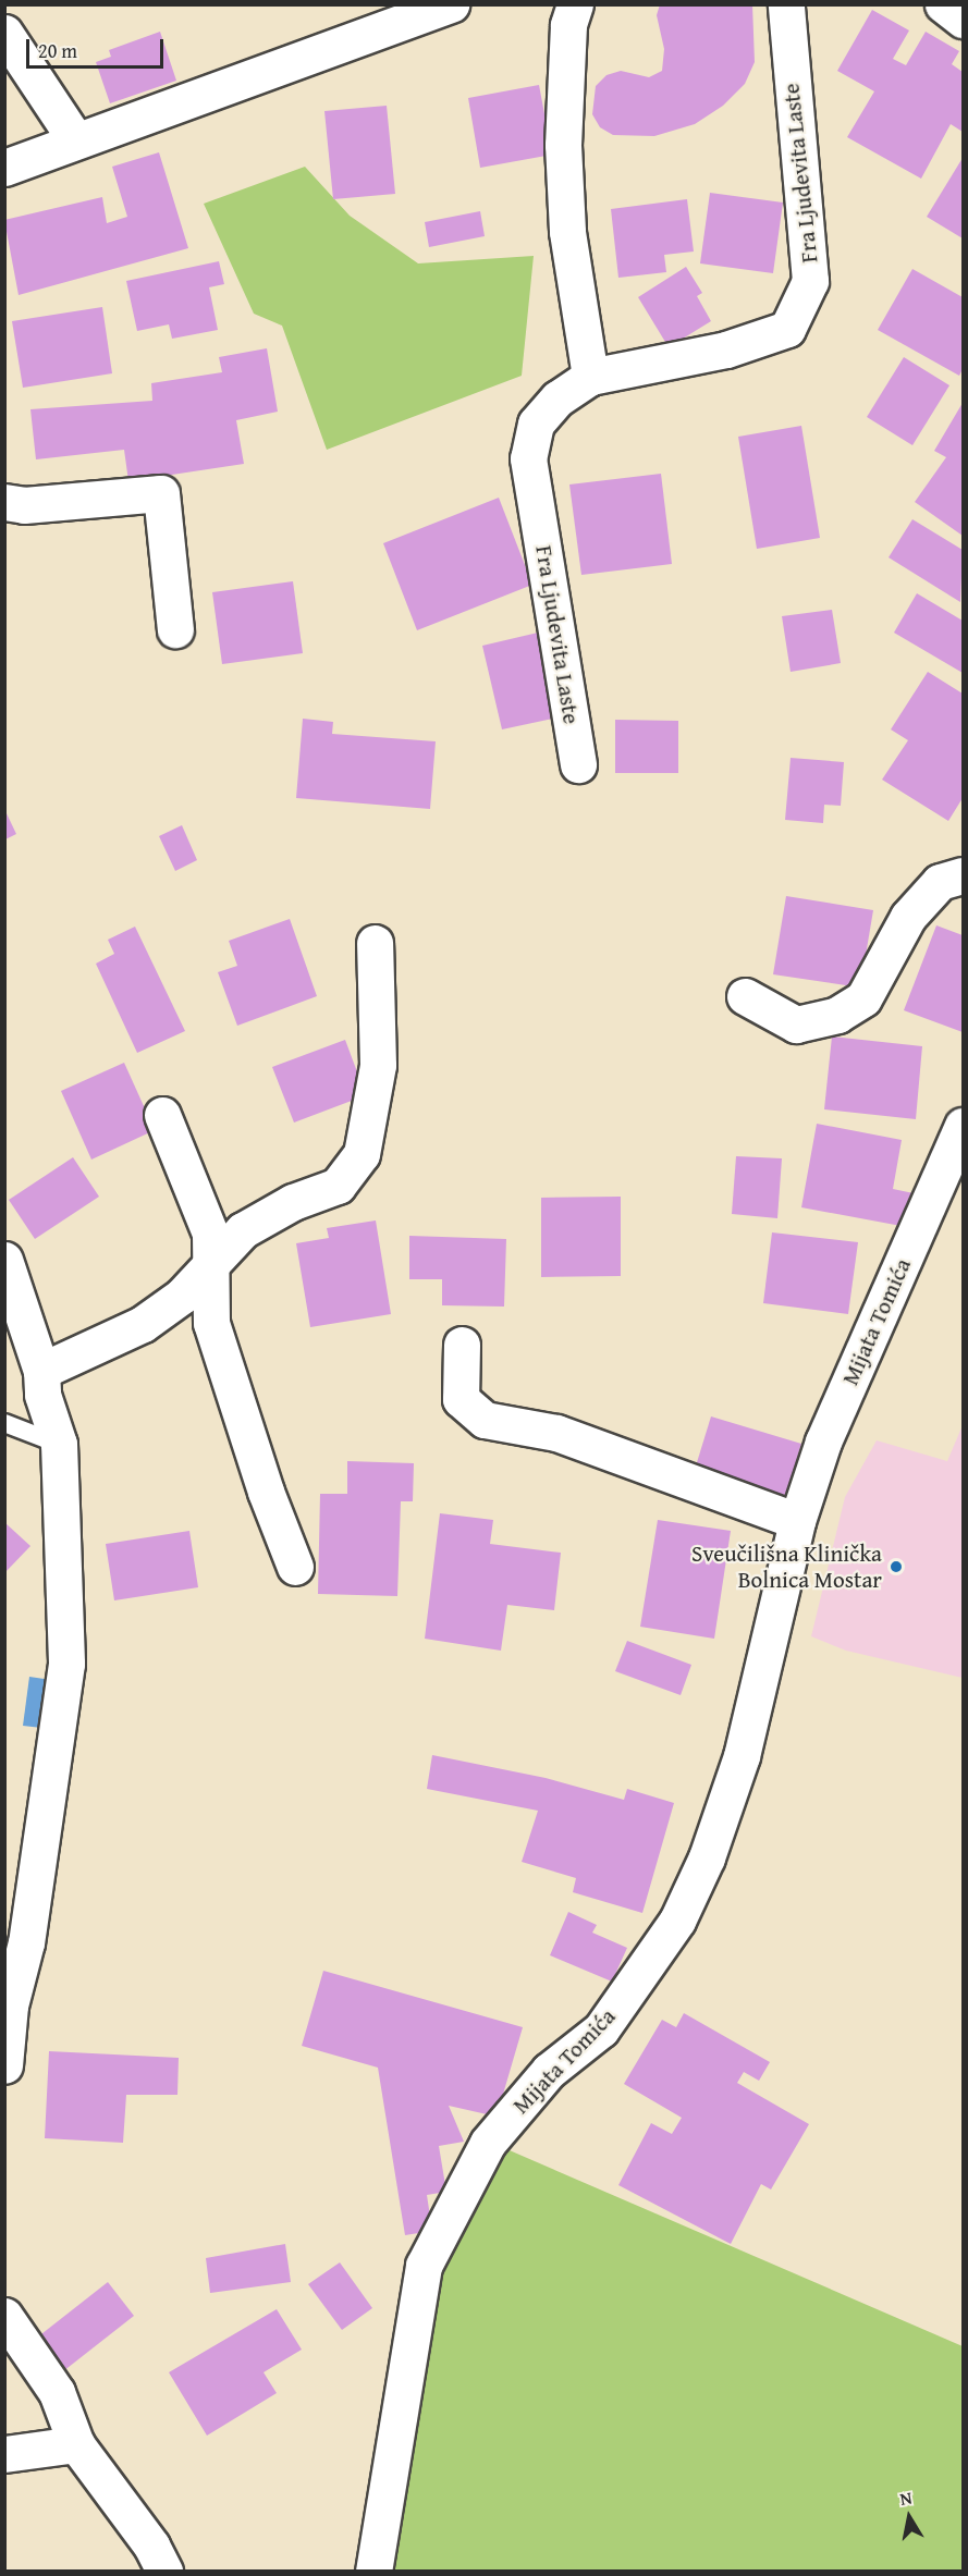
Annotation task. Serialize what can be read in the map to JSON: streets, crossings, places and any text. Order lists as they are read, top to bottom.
{
  "streets": {
    "street": ["Fra Ljudevita Laste", "Mijata Tomića"]
  },
  "places": ["Sveučilišna Klinička Bolnica Mostar"],
  "scale_bar": "20 m",
  "north": "top"
}
